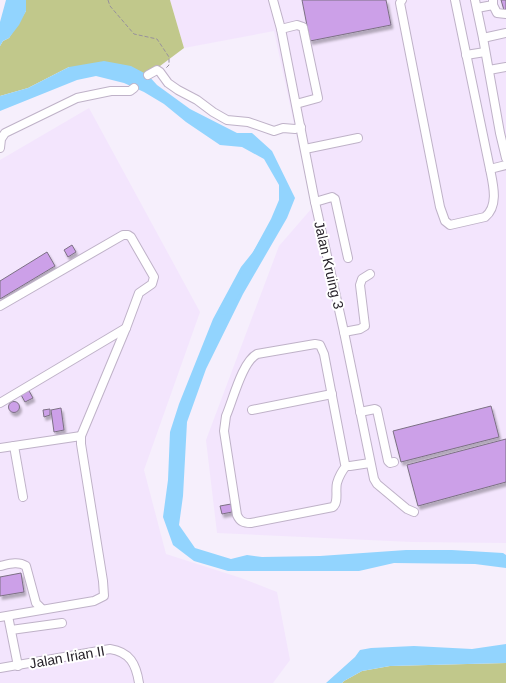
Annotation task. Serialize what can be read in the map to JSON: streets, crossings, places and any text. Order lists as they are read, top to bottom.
{
  "streets": {
    "street": ["Jalan Kruing 3", "Jalan Irian II"]
  }
}
